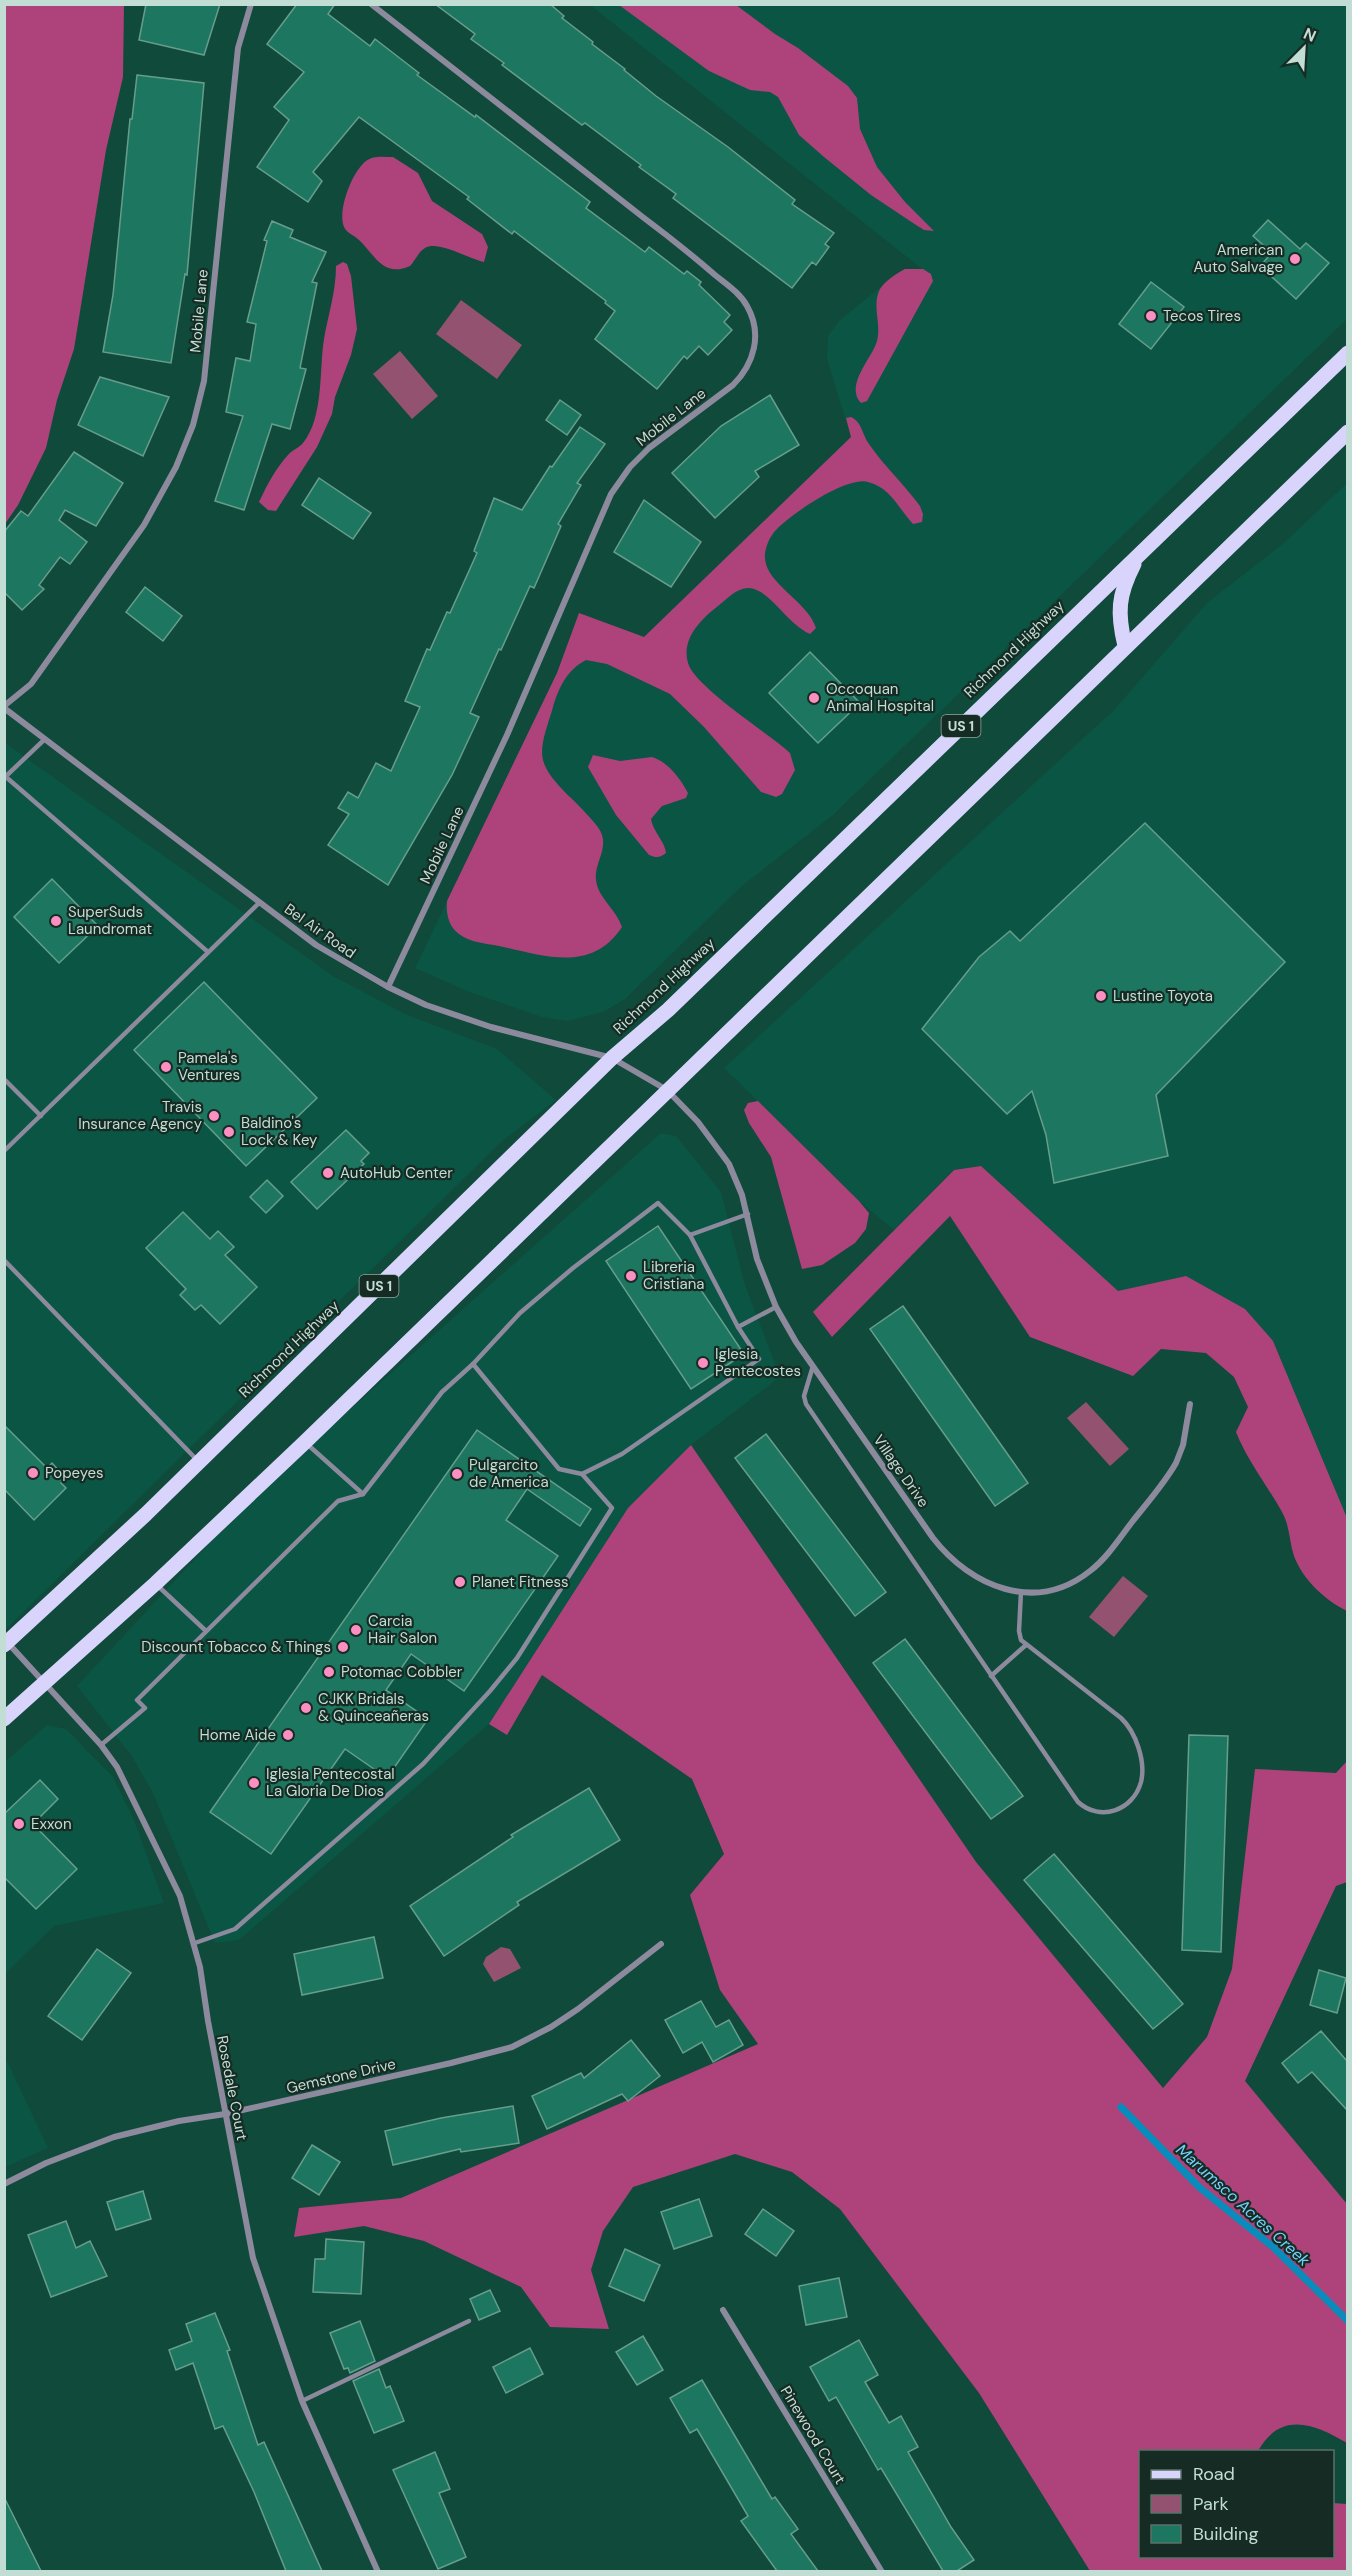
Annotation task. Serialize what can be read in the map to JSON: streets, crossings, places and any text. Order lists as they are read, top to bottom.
{
  "streets": {
    "main road": ["Richmond Highway", "US 1"],
    "street": [
      "Mobile Lane",
      "Bel Air Road",
      "Village Drive",
      "Gemstone Drive",
      "Rosedale Court",
      "Pinewood Court"
    ]
  },
  "crossings": [
    ["Mobile Lane", "Bel Air Road"],
    ["Richmond Highway", "Bel Air Road"],
    ["Richmond Highway", "Rosedale Court"],
    ["Bel Air Road", "Village Drive"],
    ["Gemstone Drive", "Rosedale Court"]
  ],
  "water": ["Marumsco Acres Creek"],
  "places": [
    "American Auto Salvage",
    "Tecos Tires",
    "Occoquan Animal Hospital",
    "SuperSuds Laundromat",
    "Lustine Toyota",
    "Pamela's Ventures",
    "Travis Insurance Agency",
    "Baldino's Lock & Key",
    "AutoHub Center",
    "Libreria Cristiana",
    "Iglesia Pentecostes",
    "Popeyes",
    "Pulgarcito de America",
    "Planet Fitness",
    "Carcia Hair Salon",
    "Discount Tobacco & Things",
    "Potomac Cobbler",
    "CJKK Bridals & Quinceañeras",
    "Home Aide",
    "Iglesia Pentecostal La Gloria De Dios",
    "Exxon"
  ],
  "legend": ["Road", "Park", "Building"],
  "north": "top right"
}
